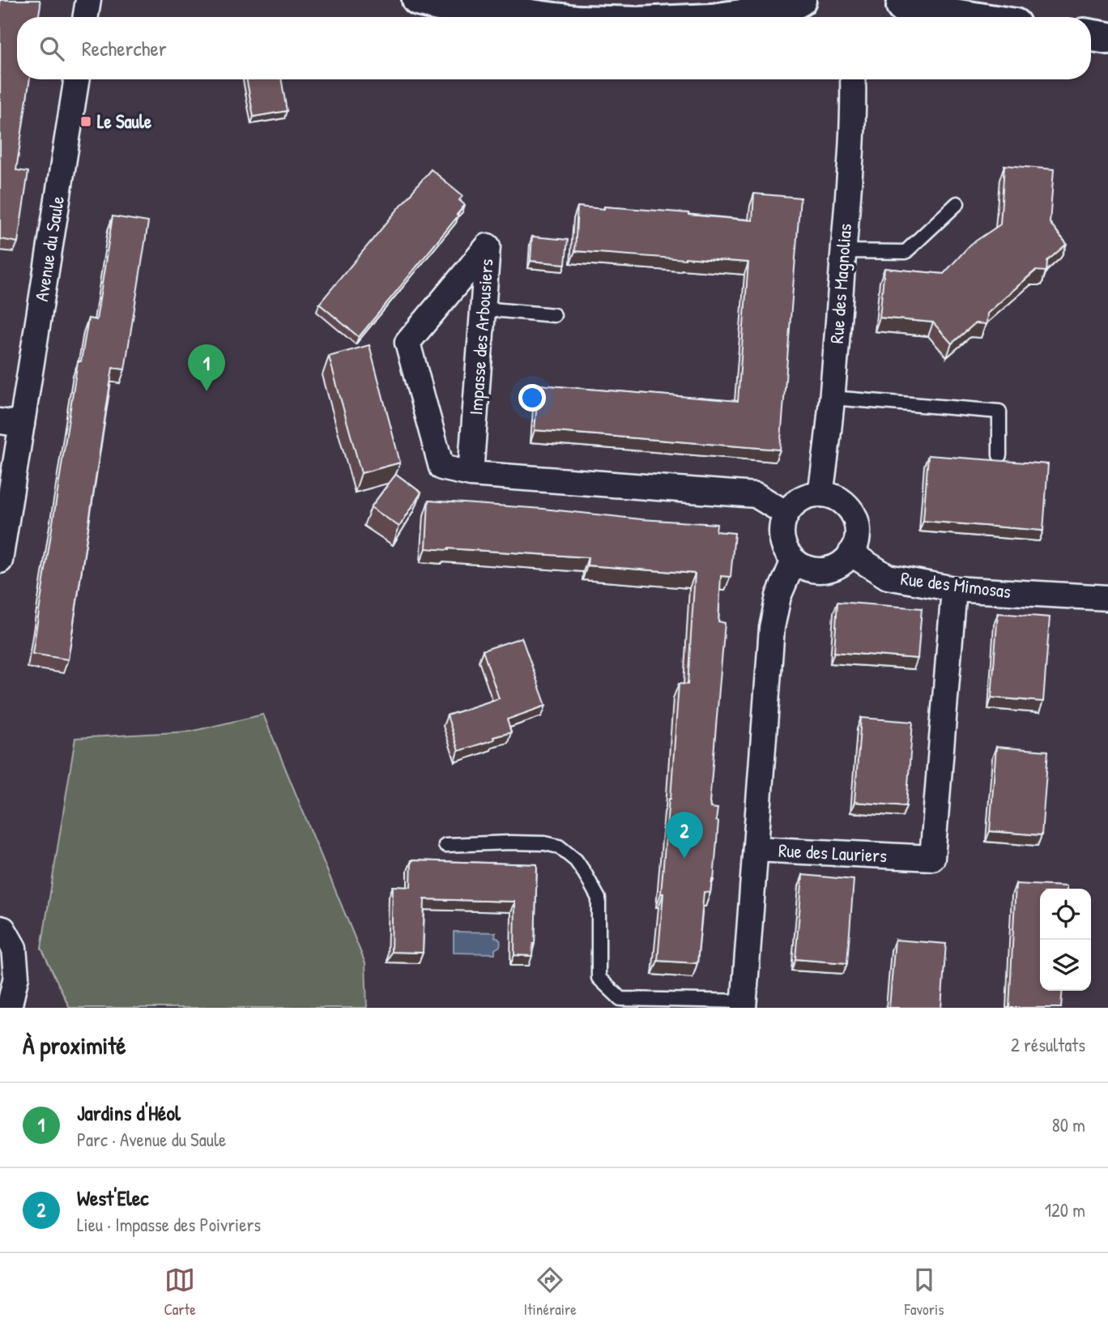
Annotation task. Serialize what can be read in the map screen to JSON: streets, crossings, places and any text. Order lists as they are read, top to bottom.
{
  "streets": {
    "street": [
      "Avenue du Saule",
      "Rue des Magnolias",
      "Impasse des Arbousiers",
      "Rue des Mimosas",
      "Rue des Lauriers"
    ]
  },
  "crossings": [
    ["Rue des Magnolias", "Impasse des Arbousiers"],
    ["Rue des Magnolias", "Rue des Mimosas"],
    ["Rue des Magnolias", "Rue des Lauriers"],
    ["Impasse des Arbousiers", "Rue des Mimosas"],
    ["Impasse des Arbousiers", "Rue des Lauriers"],
    ["Rue des Mimosas", "Rue des Lauriers"]
  ],
  "places": {
    "transit": ["Le Saule"]
  },
  "page": {
    "search": "Rechercher",
    "pins": ["1", "2"],
    "heading": ["À proximité", "2 résultats"],
    "list": [
      {
        "mark": "1",
        "name": "Jardins d'Héol",
        "note": "Parc · Avenue du Saule",
        "value": "80 m"
      },
      {
        "mark": "2",
        "name": "West'Elec",
        "note": "Lieu · Impasse des Poivriers",
        "value": "120 m"
      }
    ],
    "nav": ["Carte", "Itinéraire", "Favoris"]
  }
}
